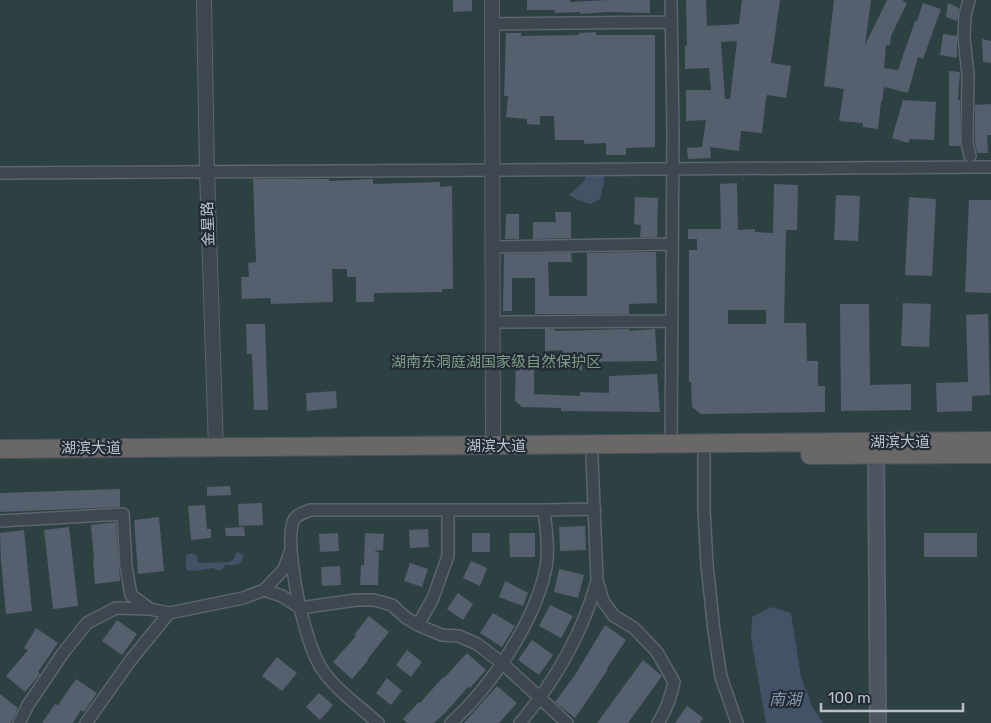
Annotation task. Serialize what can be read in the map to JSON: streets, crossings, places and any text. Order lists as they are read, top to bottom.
{
  "streets": {
    "highway": ["湖滨大道"],
    "street": ["金星路"]
  },
  "crossings": [
    ["金星路", "湖滨大道"]
  ],
  "water": ["南湖"],
  "parks": ["湖南东洞庭湖国家级自然保护区"],
  "scale_bar": "100 m"
}
